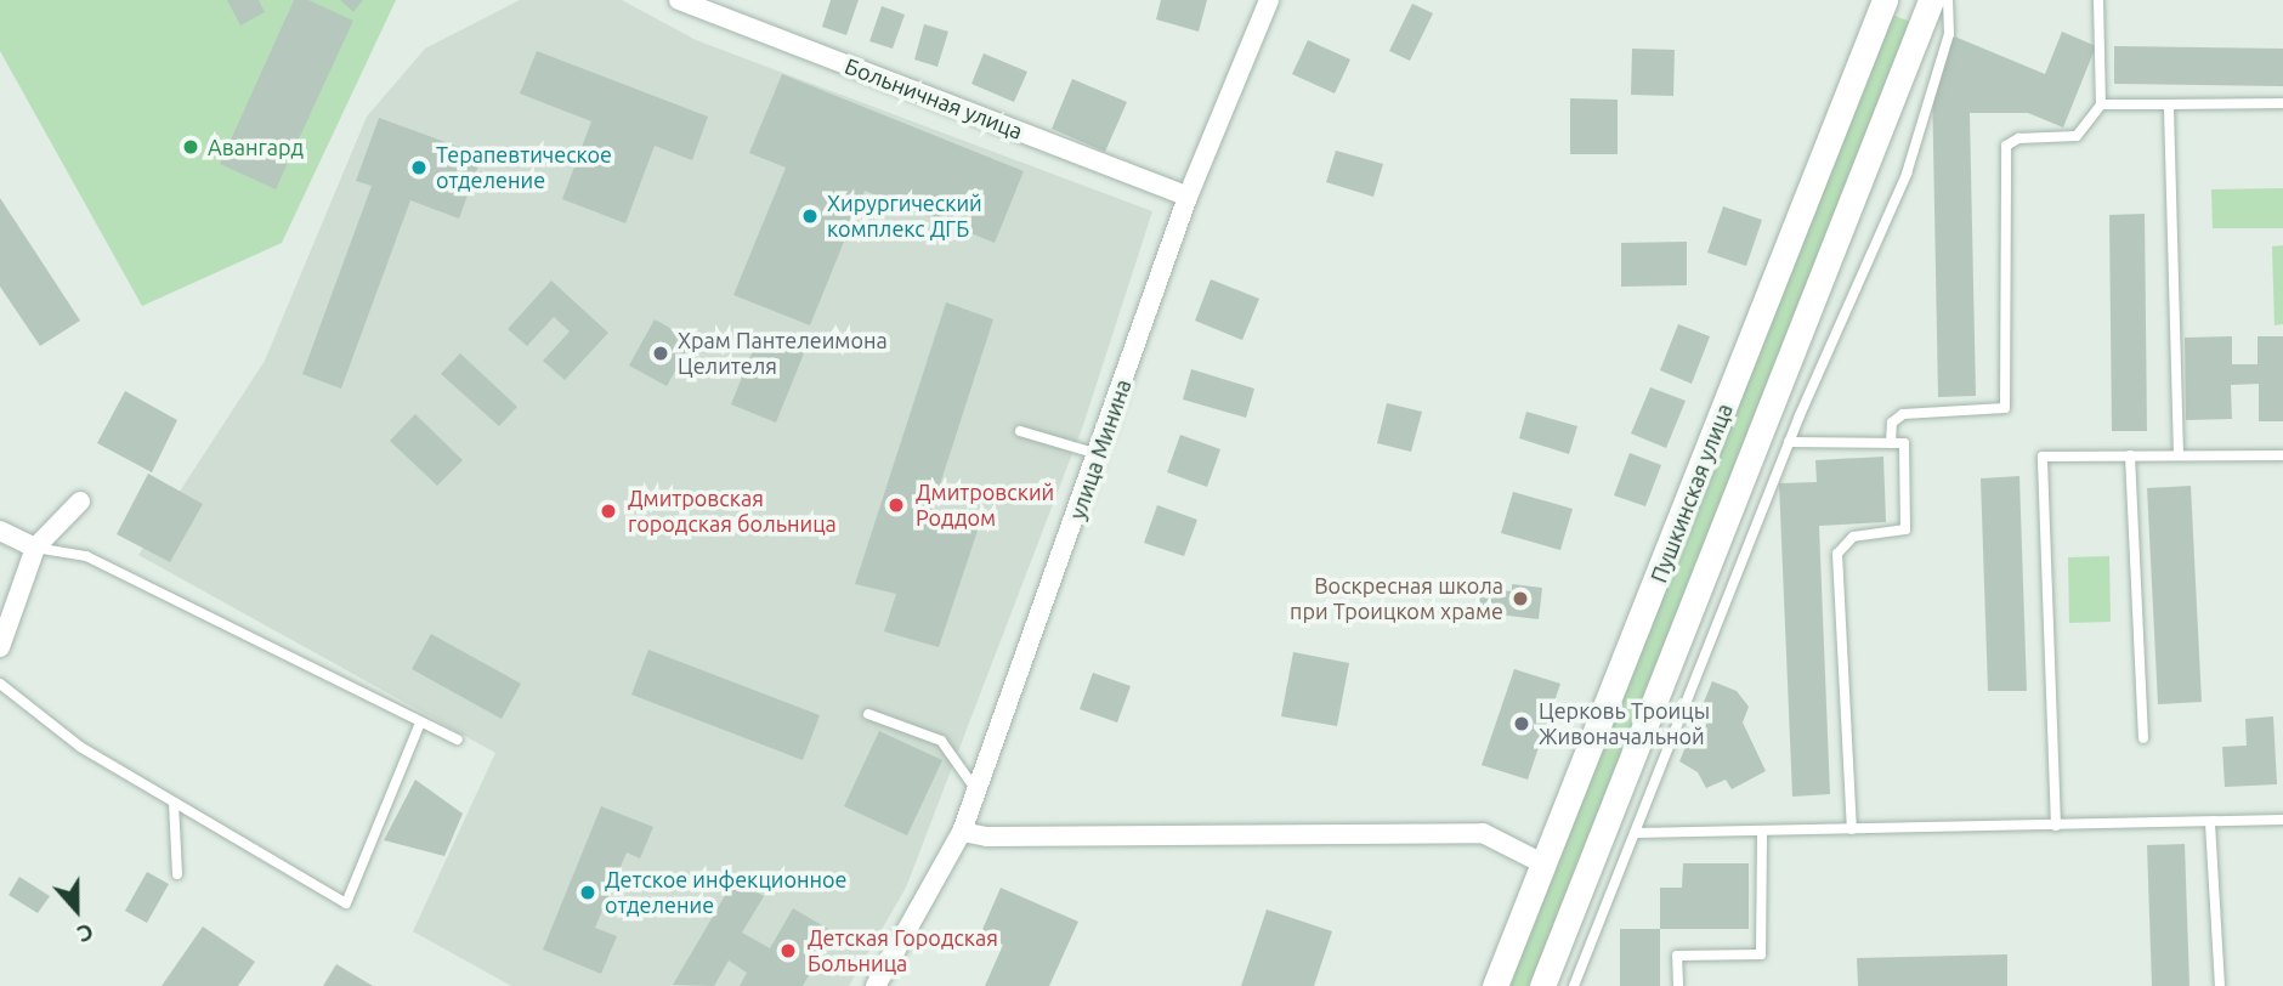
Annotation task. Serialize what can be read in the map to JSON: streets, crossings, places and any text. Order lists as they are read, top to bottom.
{
  "streets": {
    "main road": ["Пушкинская улица"],
    "street": ["Больничная улица", "улица Минина"]
  },
  "crossings": [
    ["Больничная улица", "улица Минина"]
  ],
  "places": [
    "Авангард",
    "Терапевтическое отделение",
    "Хирургический комплекс ДГБ",
    "Храм Пантелеимона Целителя",
    "Дмитровский Роддом",
    "Дмитровская городская больница",
    "Воскресная школа при Троицком храме",
    "Церковь Троицы Живоначальной",
    "Детское инфекционное отделение",
    "Детская Городская Больница"
  ],
  "north": "bottom"
}
